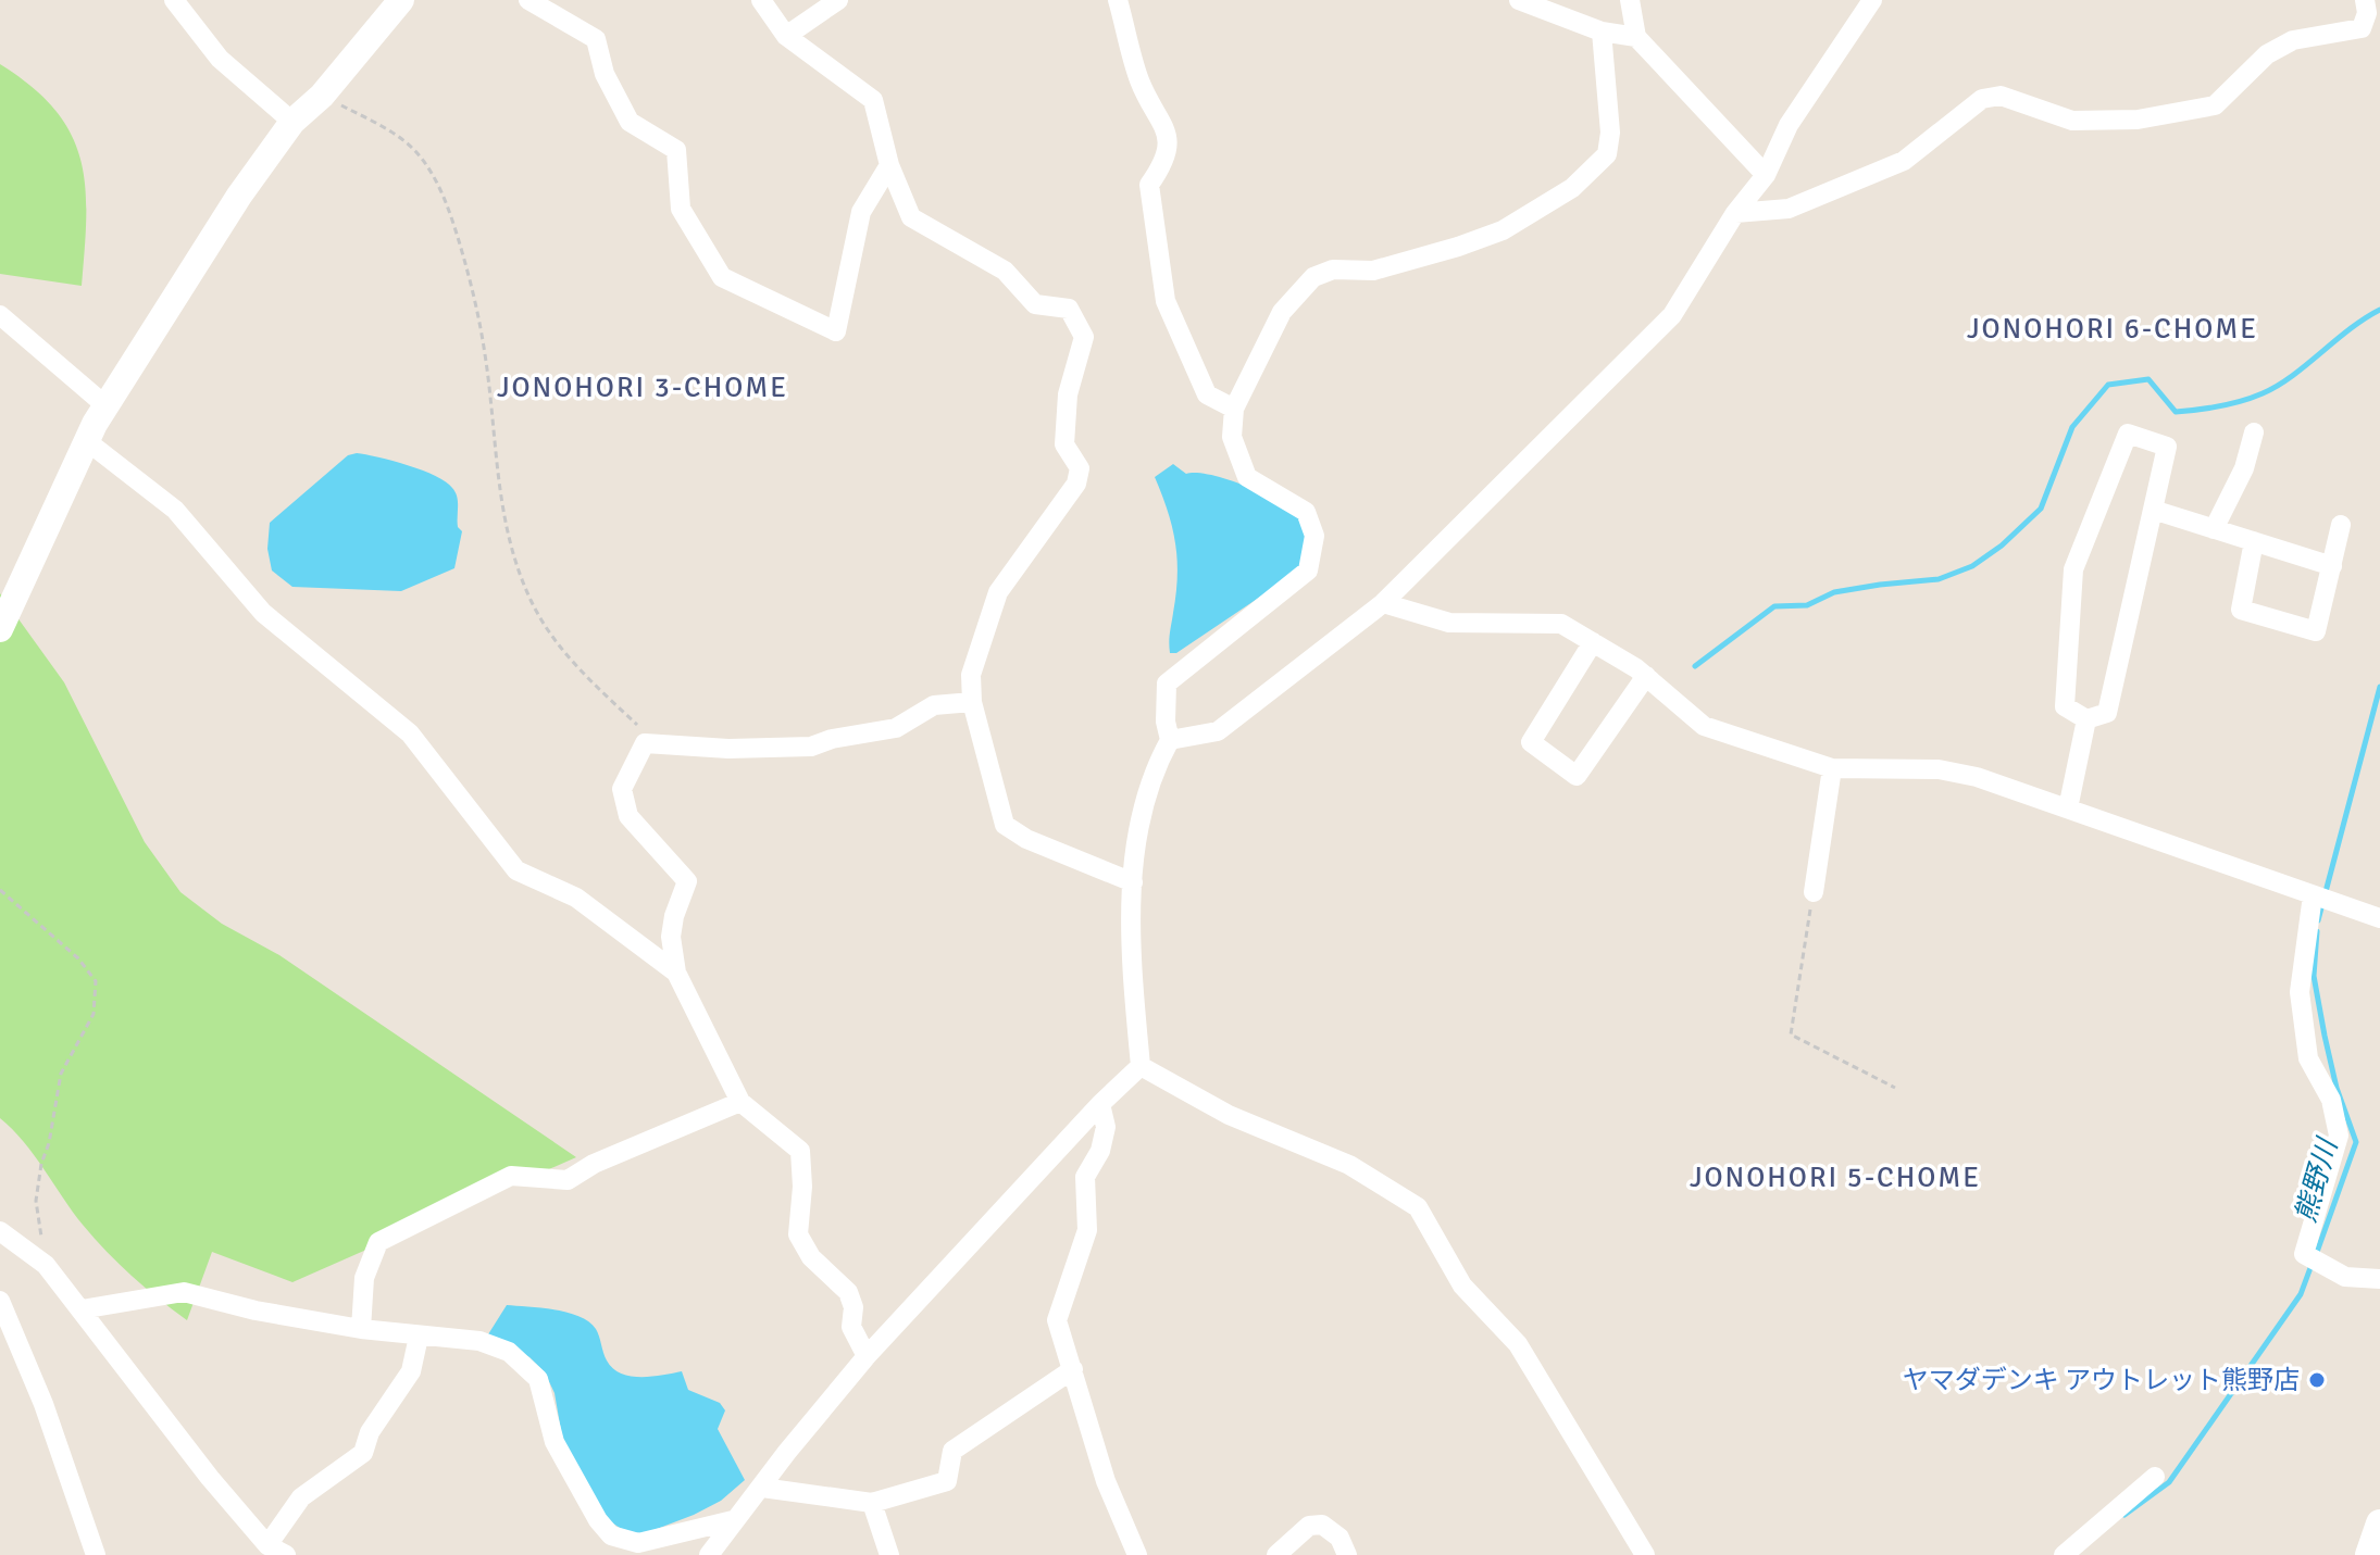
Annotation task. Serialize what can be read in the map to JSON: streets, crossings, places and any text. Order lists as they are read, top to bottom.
{
  "districts": ["JONOHORI 6-CHOME", "JONOHORI 3-CHOME", "JONOHORI 5-CHOME"],
  "water": ["熊野川"],
  "places": ["ヤマダデンキ アウトレット熊野店"]
}
